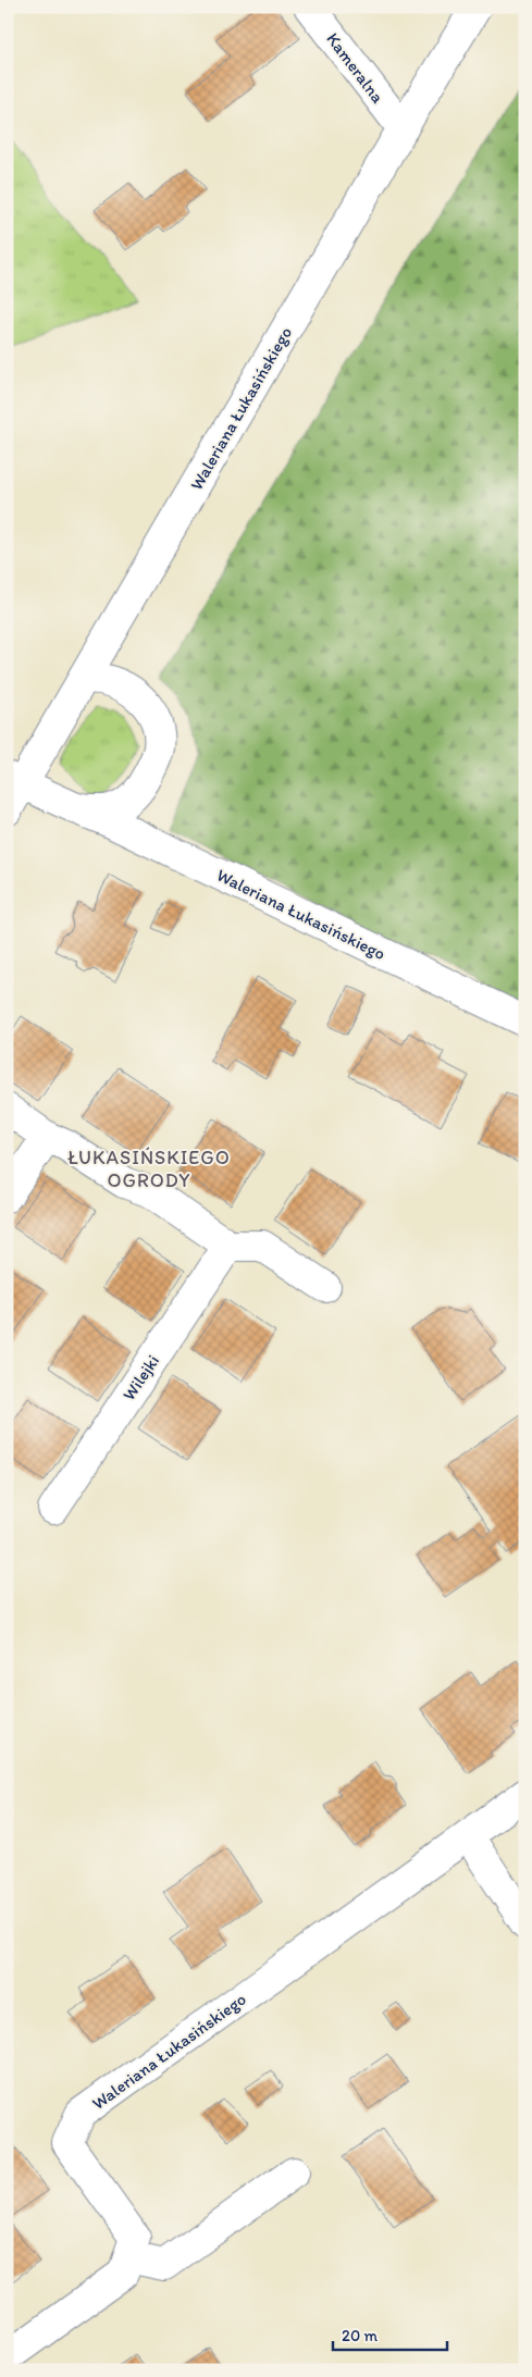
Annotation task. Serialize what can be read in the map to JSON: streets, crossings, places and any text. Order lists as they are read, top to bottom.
{
  "streets": {
    "street": ["Kameralna", "Waleriana Łukasińskiego", "Wilejki"]
  },
  "crossings": [
    ["Kameralna", "Waleriana Łukasińskiego"]
  ],
  "districts": ["ŁUKASIŃSKIEGO OGRODY"],
  "scale_bar": "20 m"
}
